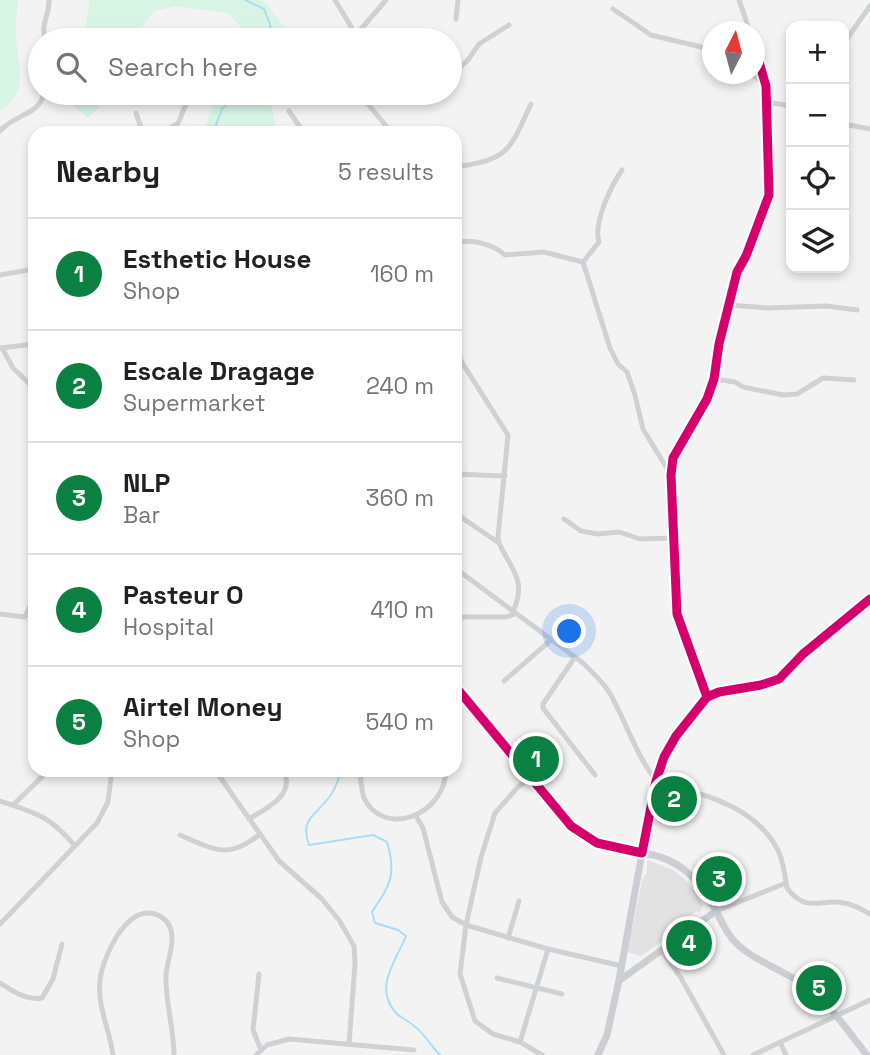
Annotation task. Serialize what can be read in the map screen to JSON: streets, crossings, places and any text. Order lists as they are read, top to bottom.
{
  "north": "top",
  "page": {
    "map_buttons": ["+", "−"],
    "search": "Search here",
    "heading": ["Nearby", "5 results"],
    "list": [
      {
        "mark": "1",
        "name": "Esthetic House",
        "note": "Shop",
        "value": "160 m"
      },
      {
        "mark": "2",
        "name": "Escale Dragage",
        "note": "Supermarket",
        "value": "240 m"
      },
      {
        "mark": "3",
        "name": "NLP",
        "note": "Bar",
        "value": "360 m"
      },
      {
        "mark": "4",
        "name": "Pasteur O",
        "note": "Hospital",
        "value": "410 m"
      },
      {
        "mark": "5",
        "name": "Airtel Money",
        "note": "Shop",
        "value": "540 m"
      }
    ],
    "pins": [
      "1",
      "2",
      "3",
      "4",
      "5"
    ]
  }
}
